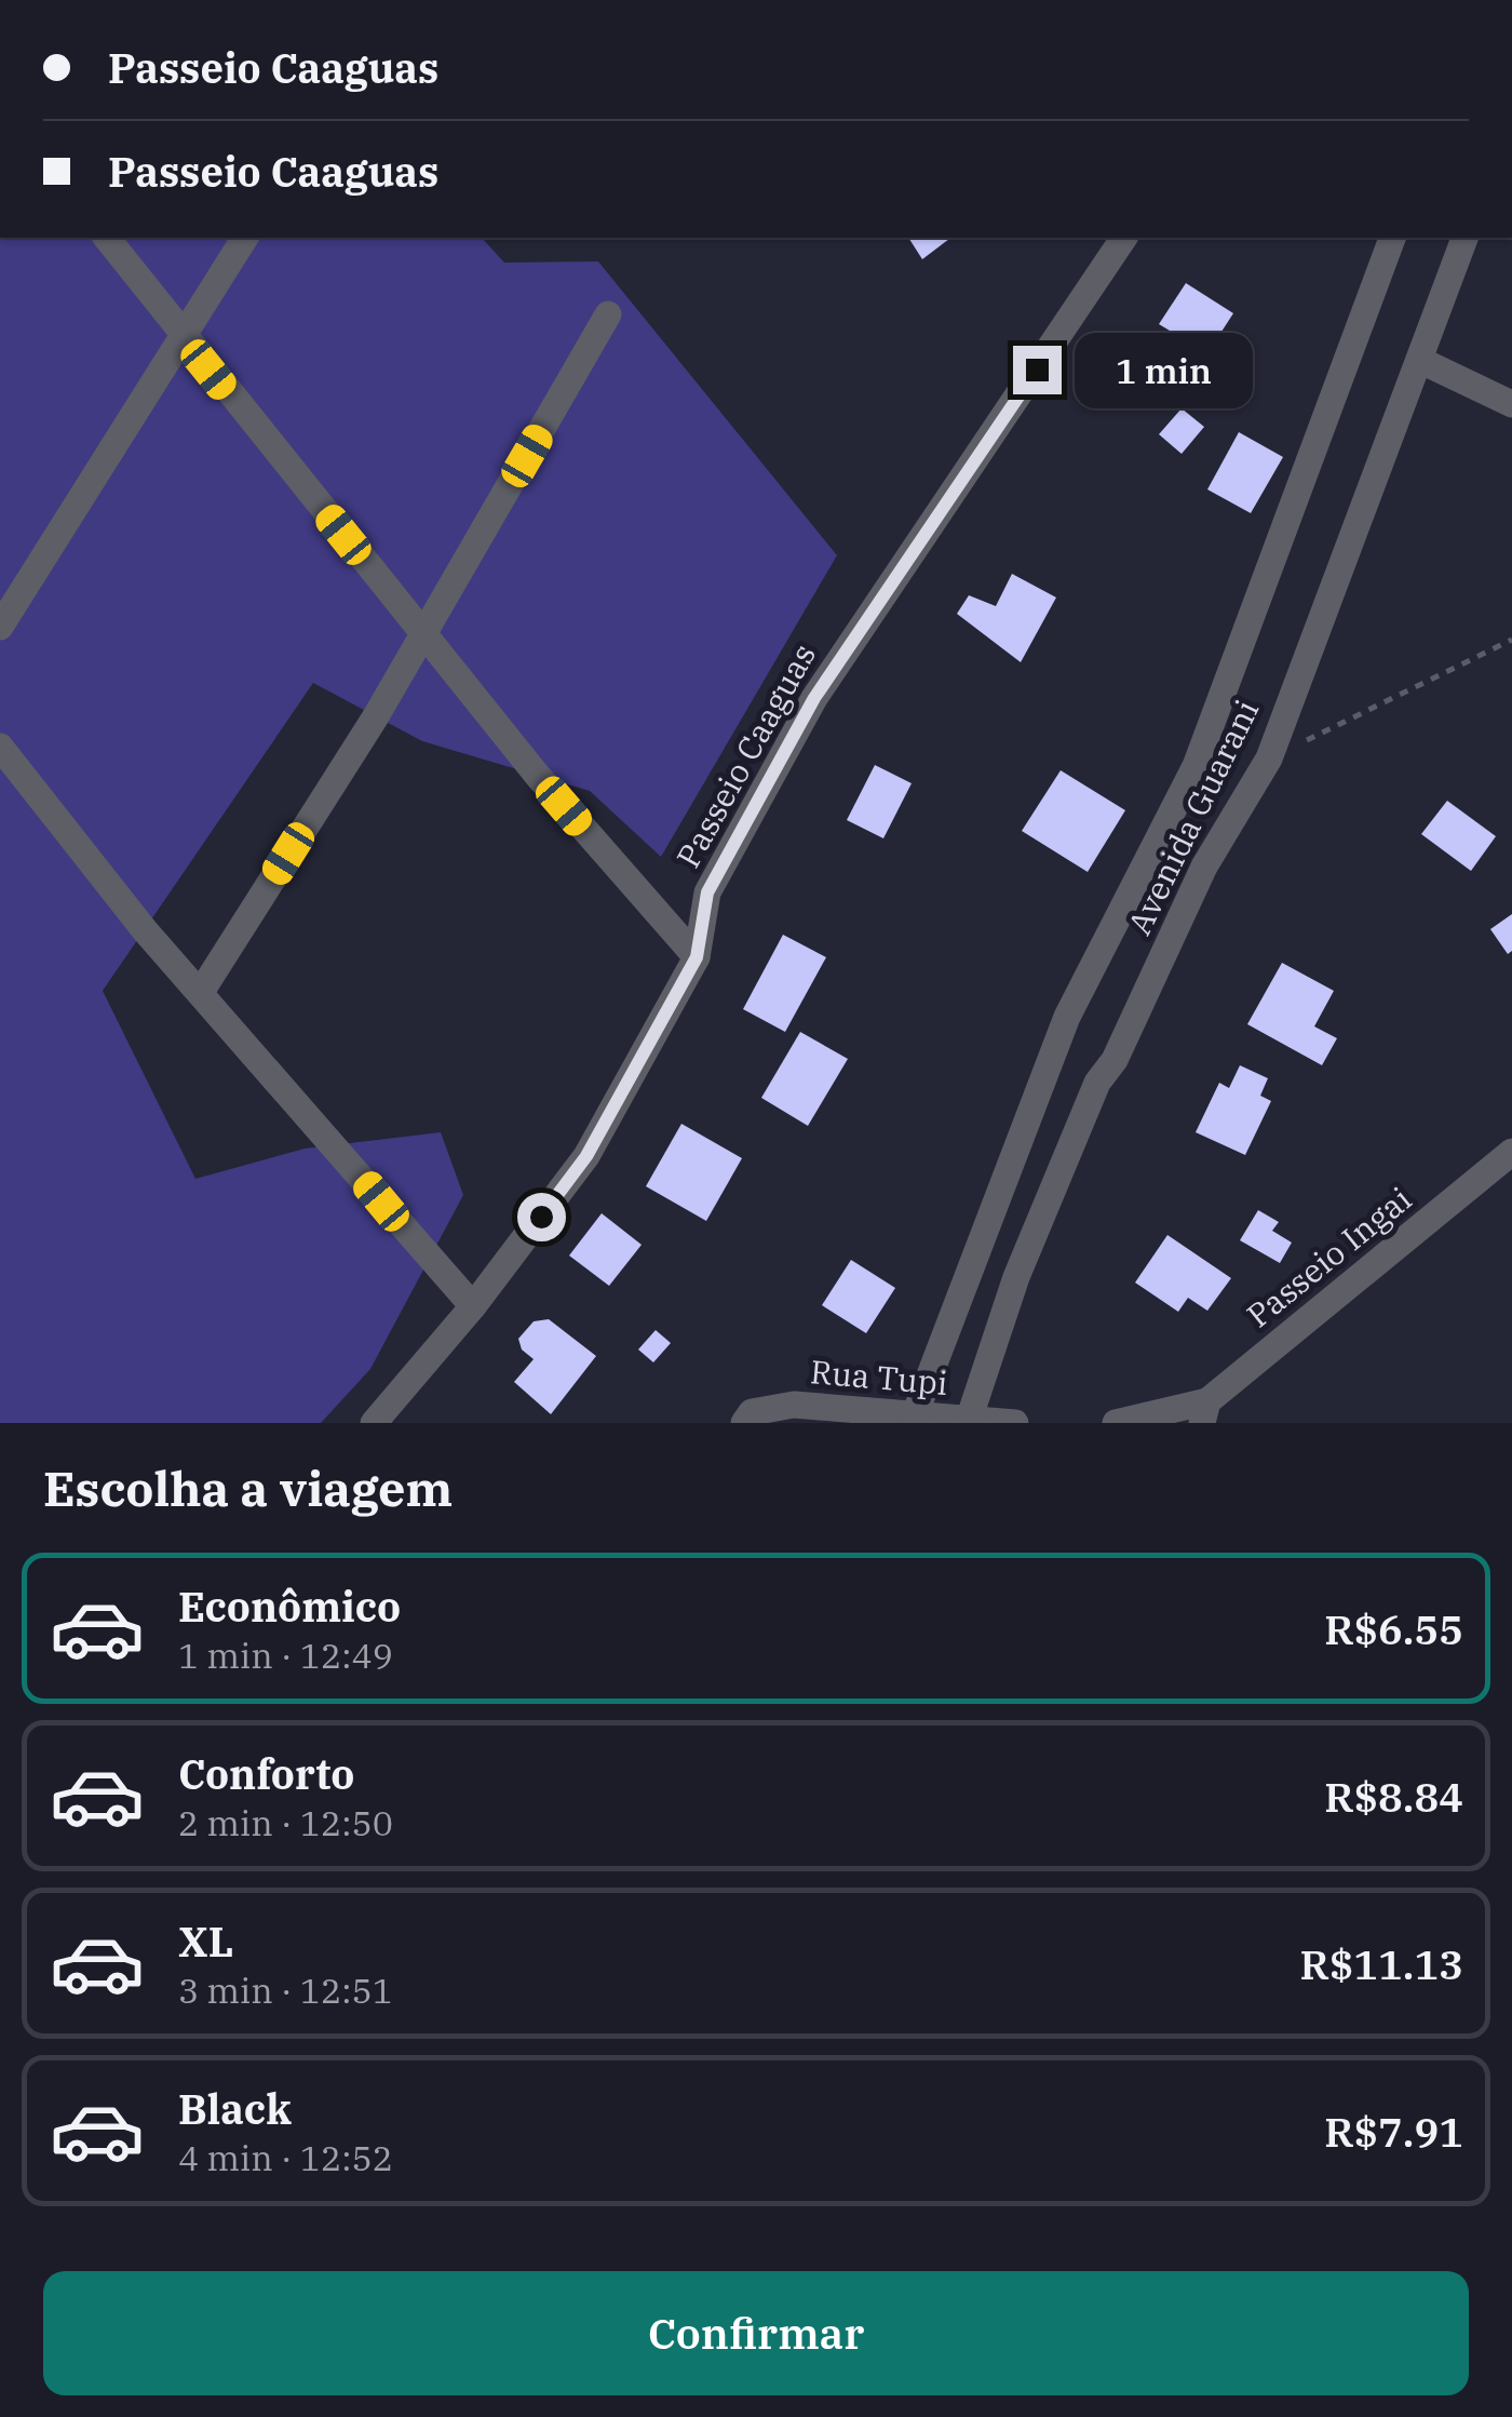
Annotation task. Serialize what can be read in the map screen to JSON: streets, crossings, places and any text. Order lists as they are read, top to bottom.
{
  "streets": {
    "street": [
      "Passeio Caaguas",
      "Avenida Guarani",
      "Passeio Ingai",
      "Rua Tupi"
    ]
  },
  "crossings": [
    ["Avenida Guarani", "Rua Tupi"]
  ],
  "page": {
    "banner": ["Passeio Caaguas", "Passeio Caaguas"],
    "bubble": "1 min",
    "heading": "Escolha a viagem",
    "list": [
      {
        "name": "Econômico",
        "note": "1 min · 12:49",
        "value": "R$6.55"
      },
      {
        "name": "Conforto",
        "note": "2 min · 12:50",
        "value": "R$8.84"
      },
      {
        "name": "XL",
        "note": "3 min · 12:51",
        "value": "R$11.13"
      },
      {
        "name": "Black",
        "note": "4 min · 12:52",
        "value": "R$7.91"
      }
    ],
    "buttons": "Confirmar"
  }
}
